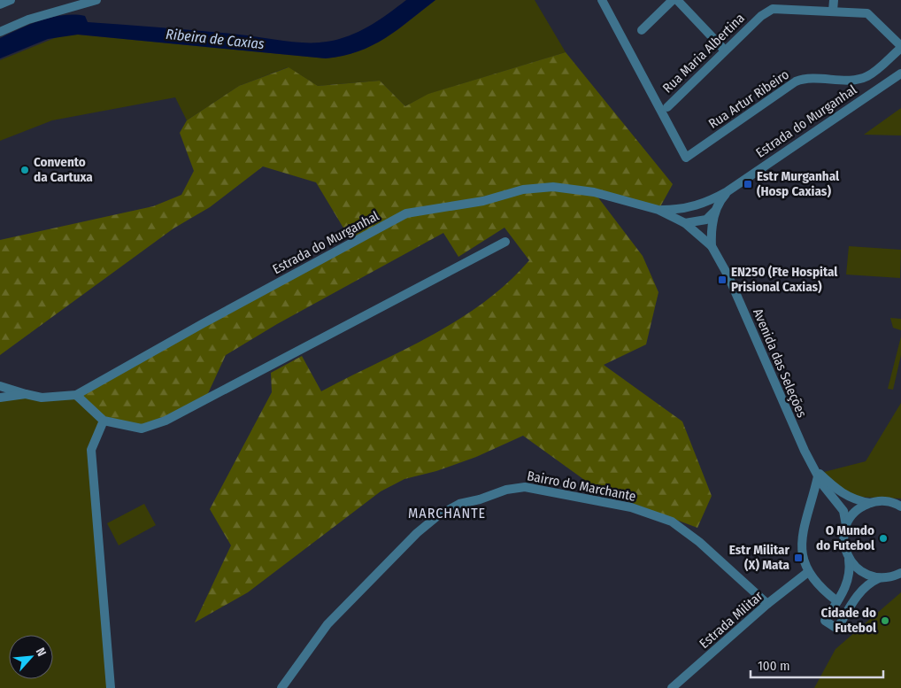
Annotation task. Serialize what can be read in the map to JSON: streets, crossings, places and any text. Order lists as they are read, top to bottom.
{
  "streets": {
    "street": [
      "Rua Maria Albertina",
      "Rua Artur Ribeiro",
      "Estrada do Murganhal",
      "Avenida das Seleções",
      "Bairro do Marchante",
      "Estrada Militar"
    ]
  },
  "crossings": [
    ["Rua Maria Albertina", "Rua Artur Ribeiro"],
    ["Estrada do Murganhal", "Avenida das Seleções"],
    ["Bairro do Marchante", "Estrada Militar"]
  ],
  "districts": ["MARCHANTE"],
  "water": ["Ribeira de Caxias"],
  "places": {
    "other": ["Convento da Cartuxa", "O Mundo do Futebol", "Cidade do Futebol"],
    "transit": ["Estr Murganhal (Hosp Caxias)", "EN250 (Fte Hospital Prisional Caxias)", "Estr Militar (X) Mata"]
  },
  "scale_bar": "100 m",
  "north": "top right"
}
